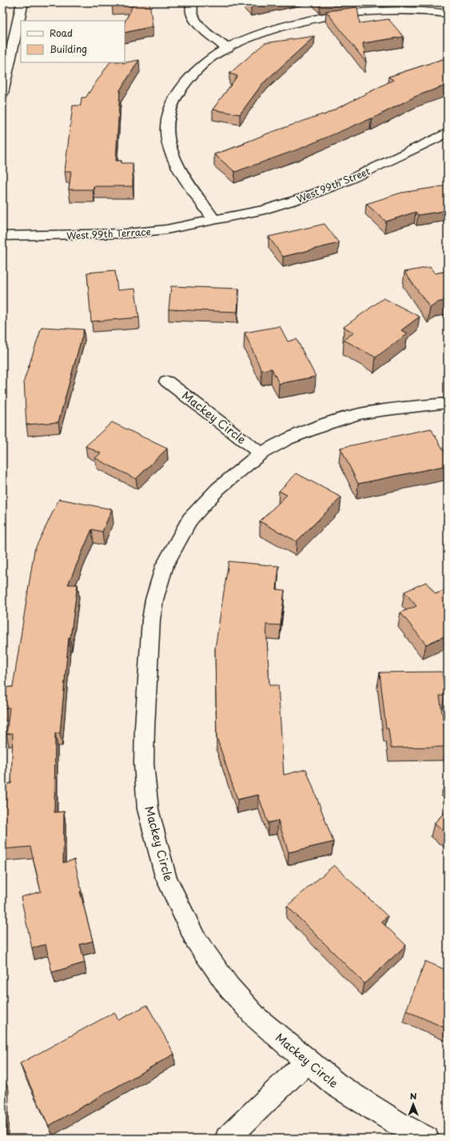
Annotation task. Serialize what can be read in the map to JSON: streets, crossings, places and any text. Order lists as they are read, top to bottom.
{
  "streets": {
    "street": ["West 99th Street", "West 99th Terrace", "Mackey Circle"]
  },
  "crossings": [
    ["West 99th Street", "West 99th Terrace"]
  ],
  "legend": ["Road", "Building"],
  "north": "top"
}
